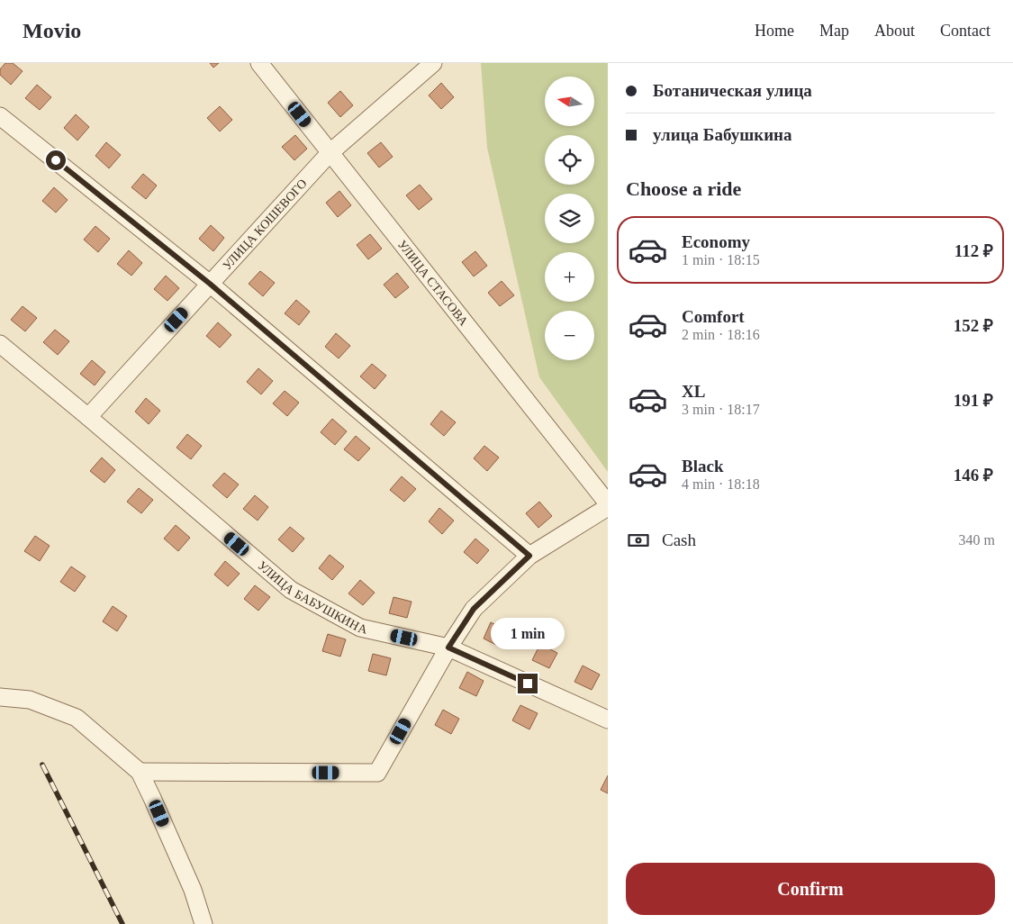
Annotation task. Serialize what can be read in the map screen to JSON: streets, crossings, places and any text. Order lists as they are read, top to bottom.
{
  "streets": {
    "street": ["УЛИЦА КОШЕВОГО", "УЛИЦА СТАСОВА", "УЛИЦА БАБУШКИНА"]
  },
  "crossings": [
    ["УЛИЦА КОШЕВОГО", "УЛИЦА СТАСОВА"],
    ["УЛИЦА КОШЕВОГО", "УЛИЦА БАБУШКИНА"]
  ],
  "north": "left",
  "page": {
    "header": "Movio",
    "nav": [
      "Home",
      "Map",
      "About",
      "Contact"
    ],
    "banner": ["Ботаническая улица", "улица Бабушкина"],
    "map_buttons": ["+", "−"],
    "heading": "Choose a ride",
    "list": [
      {
        "name": "Economy",
        "note": "1 min · 18:15",
        "value": "112 ₽"
      },
      {
        "name": "Comfort",
        "note": "2 min · 18:16",
        "value": "152 ₽"
      },
      {
        "name": "XL",
        "note": "3 min · 18:17",
        "value": "191 ₽"
      },
      {
        "name": "Black",
        "note": "4 min · 18:18",
        "value": "146 ₽"
      }
    ],
    "pay": ["Cash", "340 m"],
    "bubble": "1 min",
    "buttons": "Confirm"
  }
}
